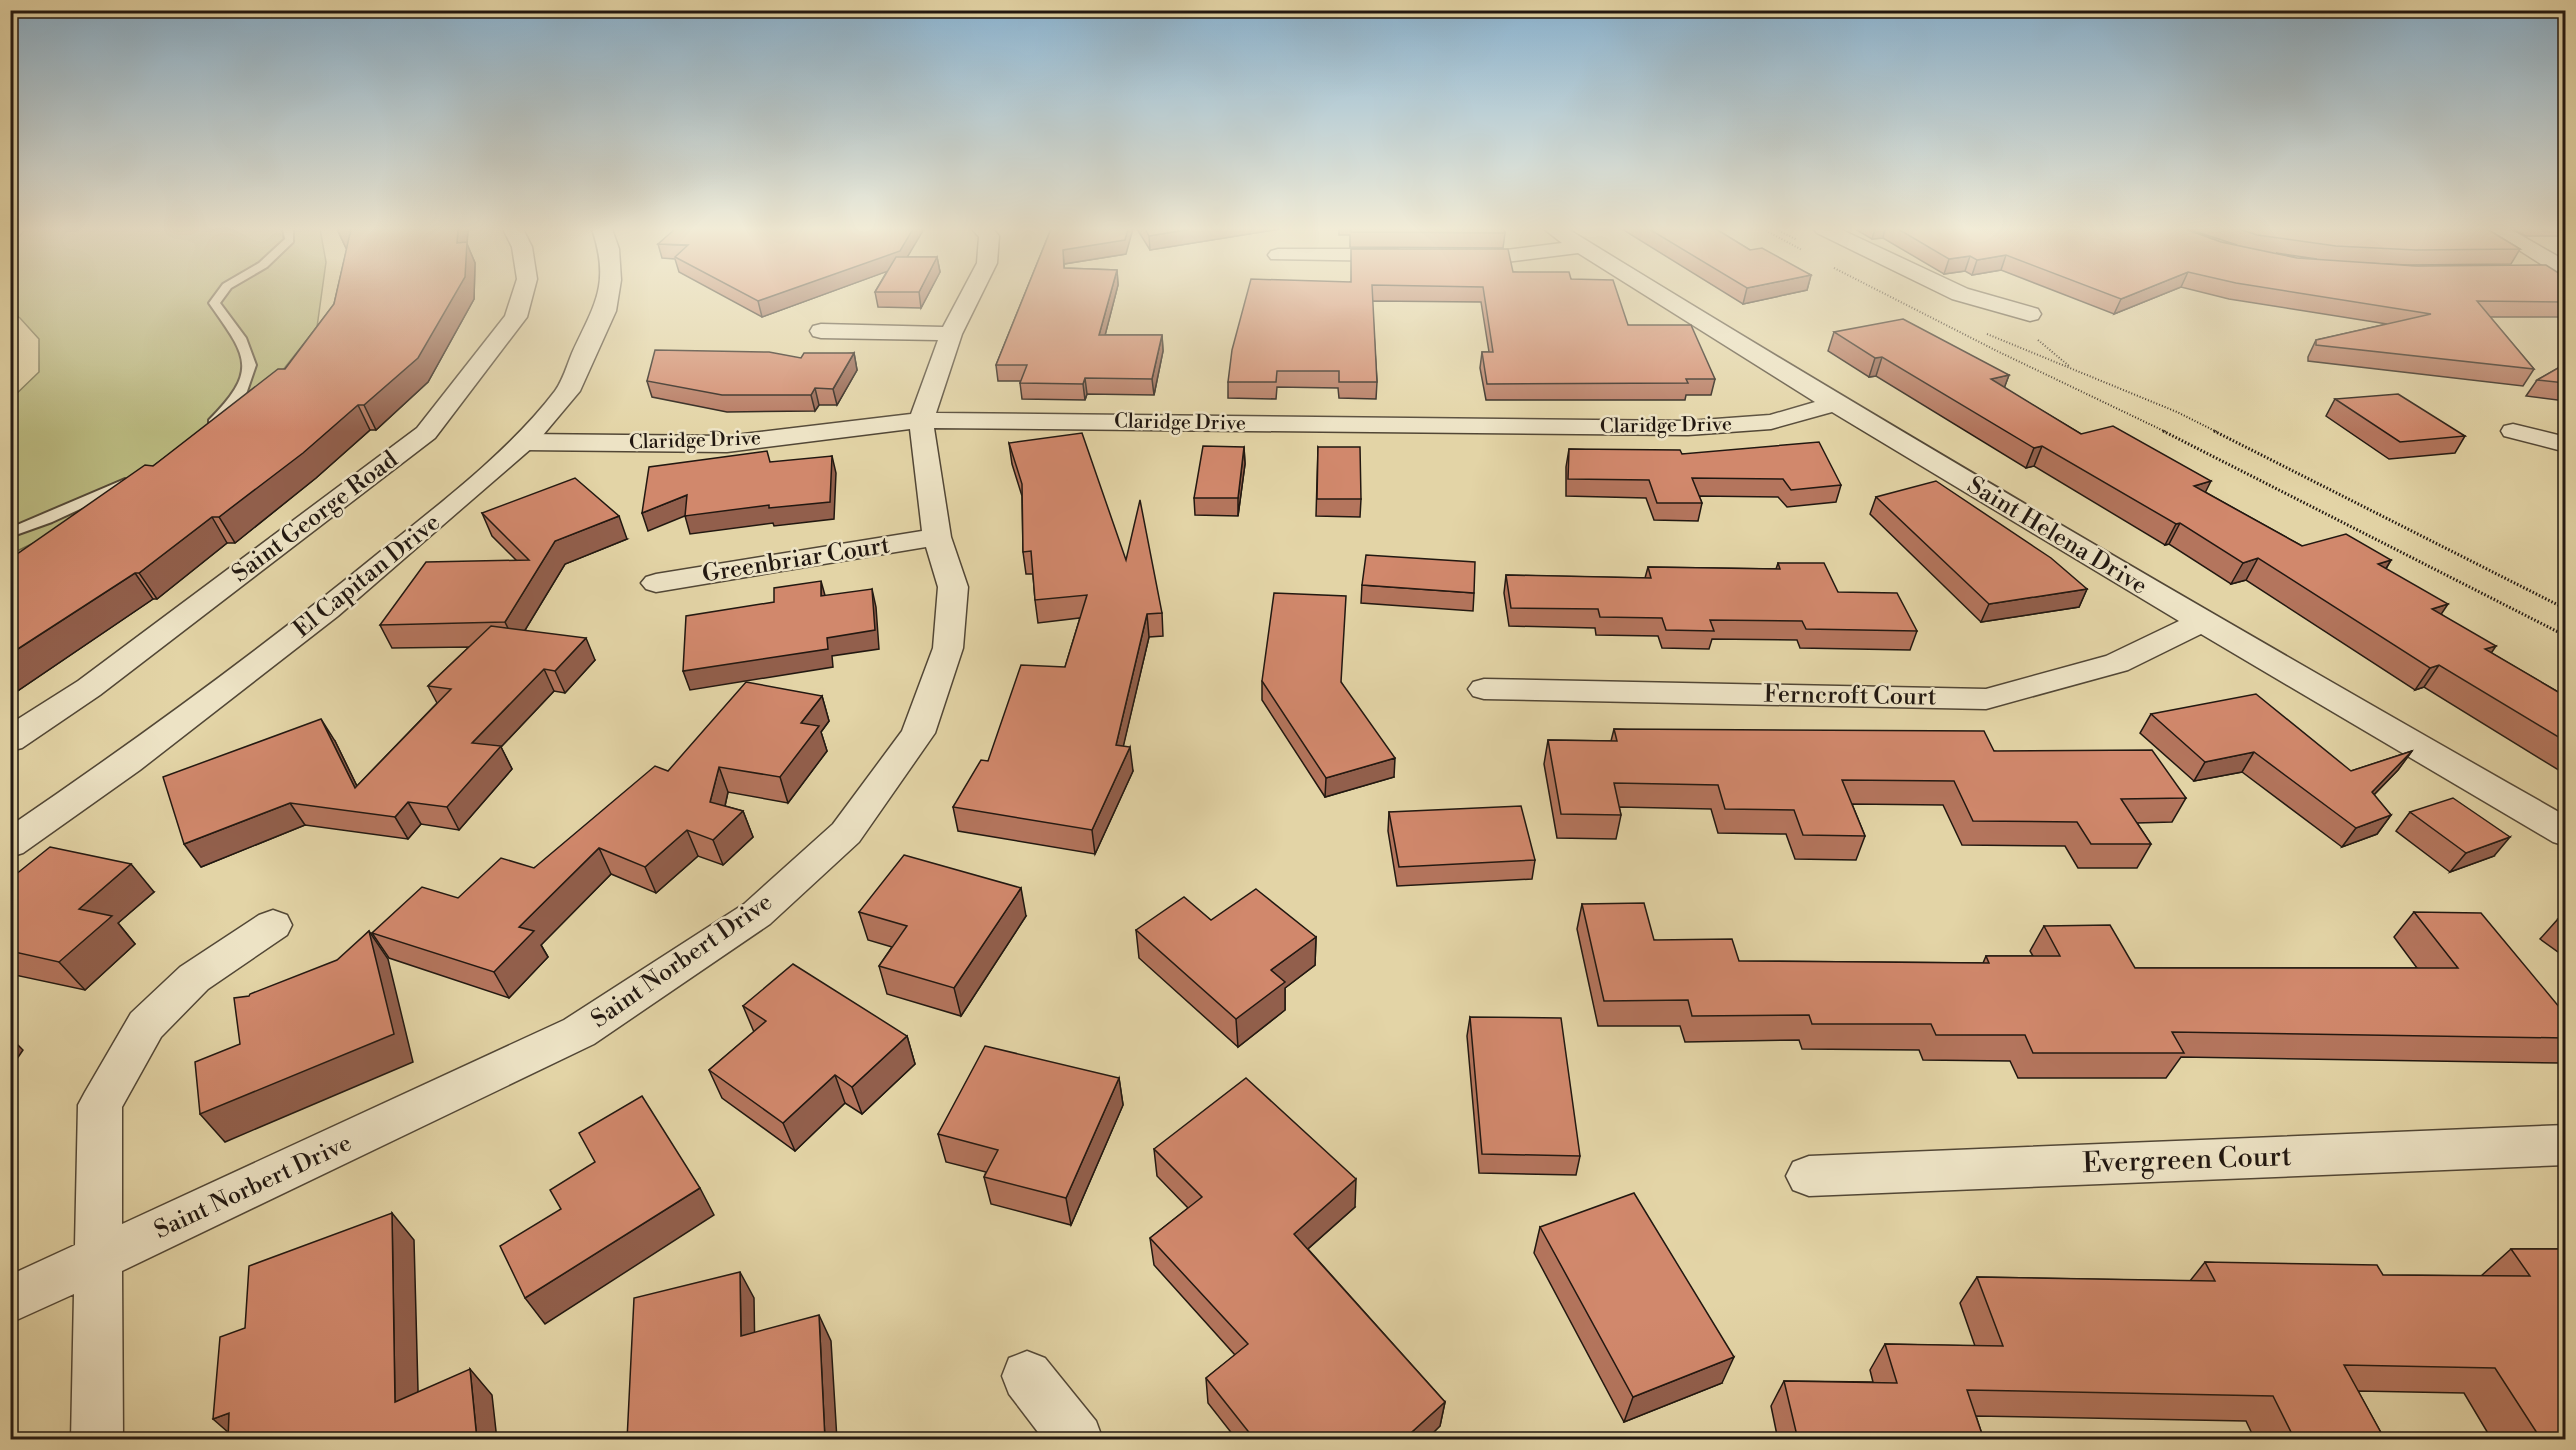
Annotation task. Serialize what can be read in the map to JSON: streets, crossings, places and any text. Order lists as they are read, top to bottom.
{
  "streets": {
    "street": [
      "Claridge Drive",
      "Saint George Road",
      "Saint Helena Drive",
      "Greenbriar Court",
      "El Capitan Drive",
      "Ferncroft Court",
      "Saint Norbert Drive",
      "Evergreen Court"
    ]
  },
  "crossings": [
    ["Claridge Drive", "Saint Helena Drive"],
    ["Claridge Drive", "El Capitan Drive"],
    ["Claridge Drive", "Saint Norbert Drive"],
    ["Saint Helena Drive", "Ferncroft Court"],
    ["Greenbriar Court", "Saint Norbert Drive"]
  ]
}
